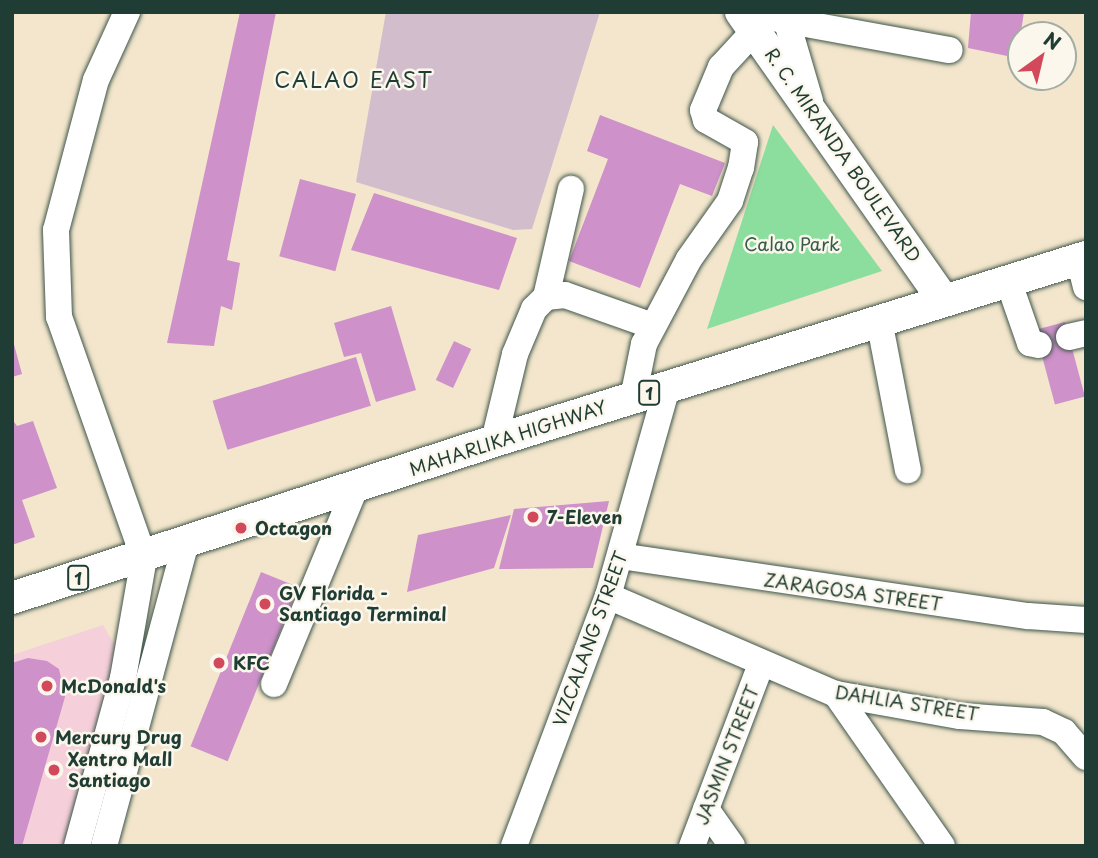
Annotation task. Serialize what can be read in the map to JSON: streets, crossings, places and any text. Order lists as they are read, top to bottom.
{
  "streets": {
    "main road": ["R. C. MIRANDA BOULEVARD", "1", "MAHARLIKA HIGHWAY"],
    "street": [
      "ZARAGOSA STREET",
      "VIZCALANG STREET",
      "DAHLIA STREET",
      "JASMIN STREET"
    ]
  },
  "crossings": [
    ["R. C. MIRANDA BOULEVARD", "MAHARLIKA HIGHWAY"],
    ["MAHARLIKA HIGHWAY", "VIZCALANG STREET"],
    ["ZARAGOSA STREET", "VIZCALANG STREET"],
    ["VIZCALANG STREET", "DAHLIA STREET"],
    ["DAHLIA STREET", "JASMIN STREET"]
  ],
  "districts": ["CALAO EAST"],
  "parks": ["Calao Park"],
  "places": [
    "7-Eleven",
    "Octagon",
    "GV Florida - Santiago Terminal",
    "KFC",
    "McDonald's",
    "Mercury Drug",
    "Xentro Mall Santiago"
  ],
  "north": "top right"
}
